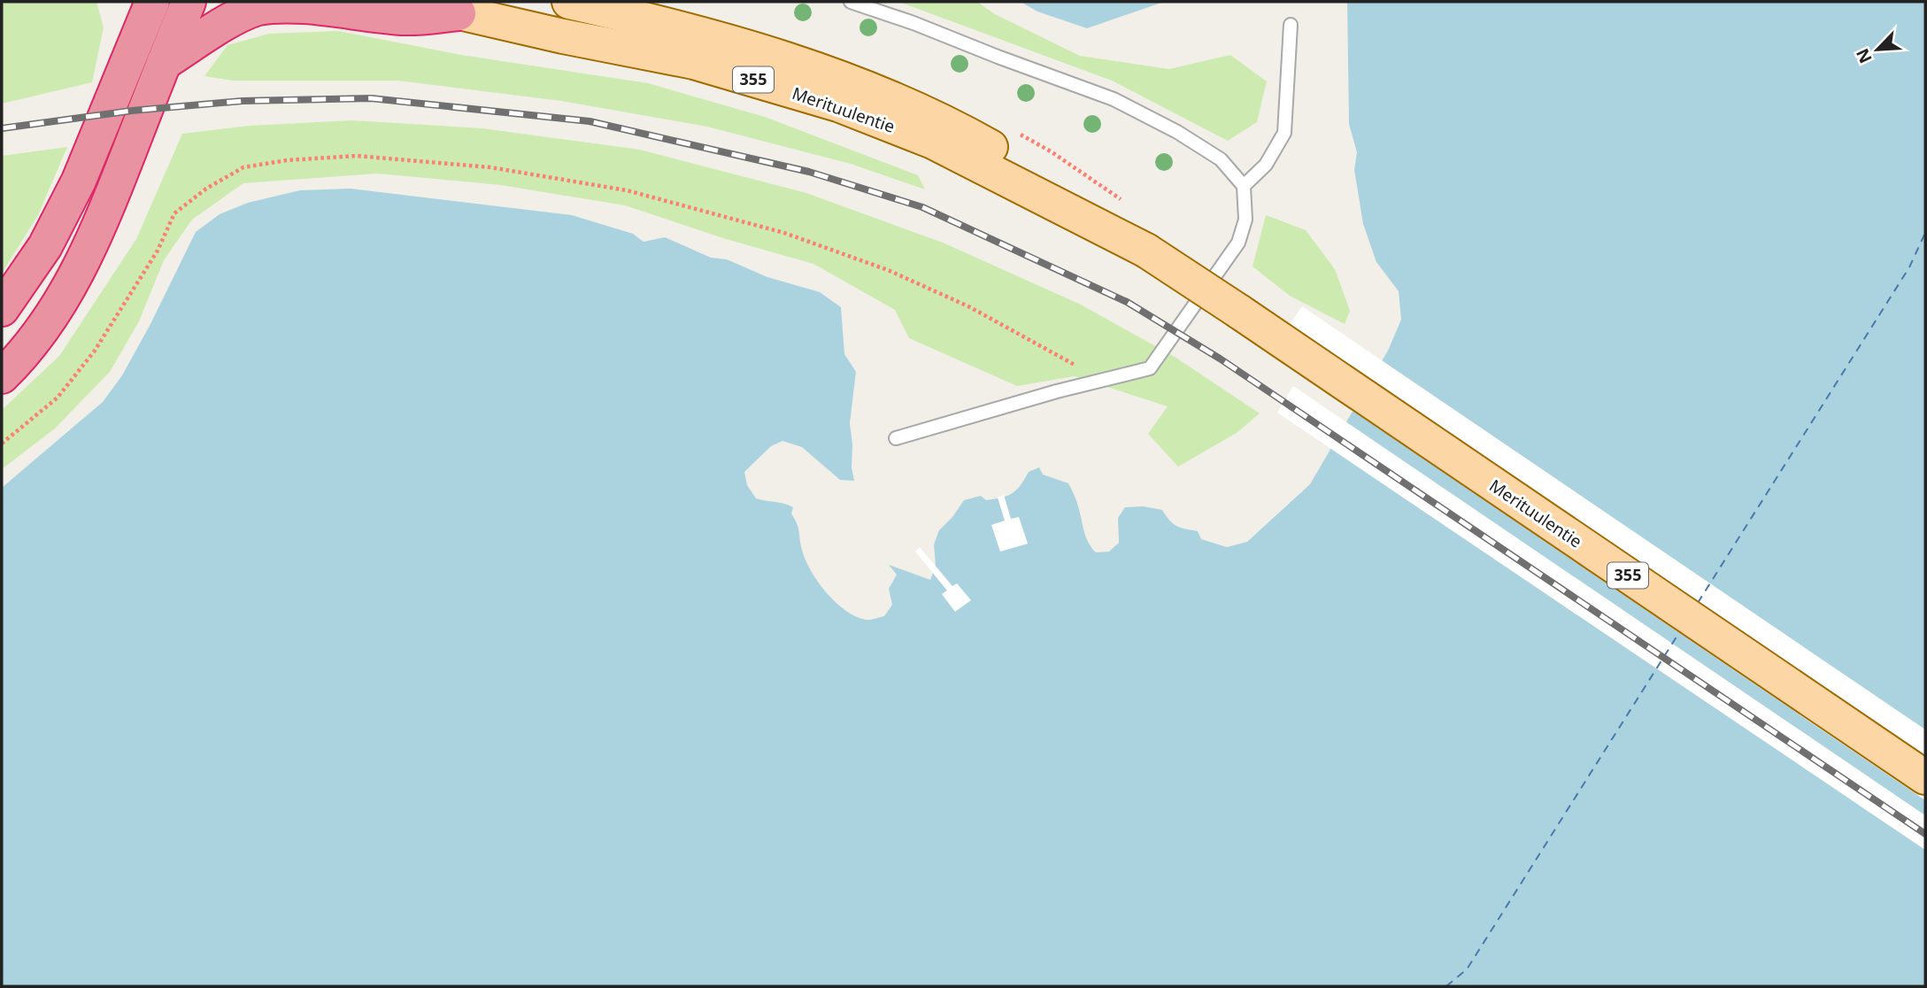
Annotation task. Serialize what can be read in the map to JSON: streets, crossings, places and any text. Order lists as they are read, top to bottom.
{
  "streets": {
    "main road": ["355", "Merituulentie"]
  },
  "north": "bottom left"
}
